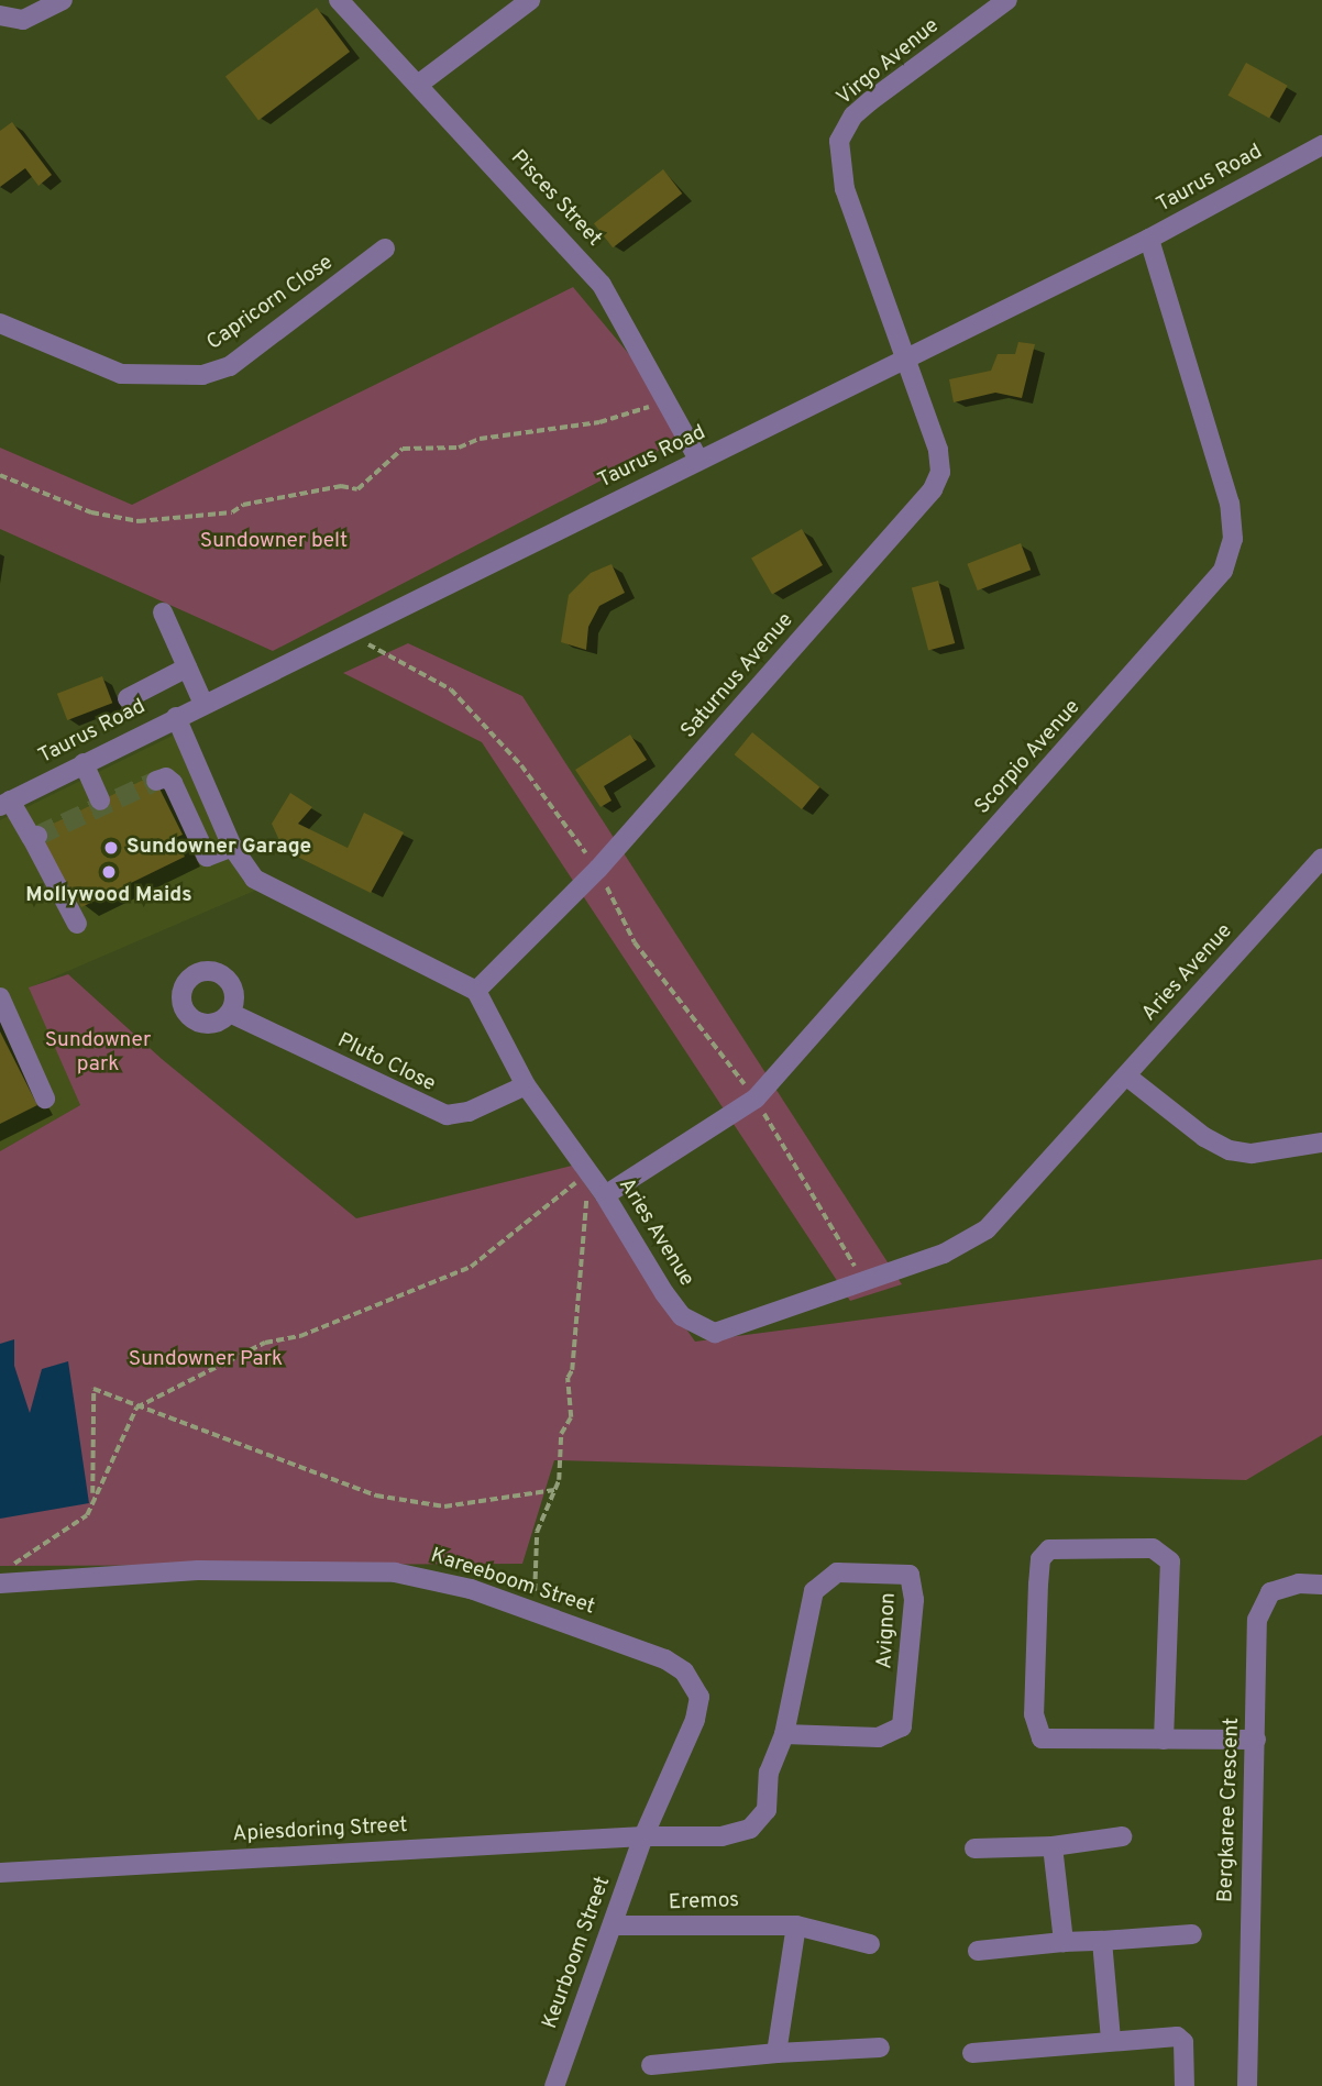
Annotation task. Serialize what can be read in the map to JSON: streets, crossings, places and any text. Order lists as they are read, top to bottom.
{
  "streets": {
    "street": [
      "Virgo Avenue",
      "Taurus Road",
      "Pisces Street",
      "Capricorn Close",
      "Saturnus Avenue",
      "Scorpio Avenue",
      "Aries Avenue",
      "Pluto Close",
      "Kareeboom Street",
      "Avignon",
      "Bergkaree Crescent",
      "Apiesdoring Street",
      "Eremos",
      "Keurboom Street"
    ]
  },
  "crossings": [
    ["Virgo Avenue", "Taurus Road"],
    ["Virgo Avenue", "Saturnus Avenue"],
    ["Taurus Road", "Pisces Street"],
    ["Taurus Road", "Saturnus Avenue"],
    ["Taurus Road", "Scorpio Avenue"],
    ["Saturnus Avenue", "Aries Avenue"],
    ["Scorpio Avenue", "Aries Avenue"],
    ["Aries Avenue", "Pluto Close"],
    ["Kareeboom Street", "Avignon"],
    ["Kareeboom Street", "Apiesdoring Street"],
    ["Kareeboom Street", "Keurboom Street"],
    ["Avignon", "Apiesdoring Street"],
    ["Avignon", "Keurboom Street"],
    ["Apiesdoring Street", "Keurboom Street"],
    ["Eremos", "Keurboom Street"]
  ],
  "parks": ["Sundowner belt", "Sundowner park", "Sundowner Park"],
  "places": ["Sundowner Garage", "Mollywood Maids"]
}
